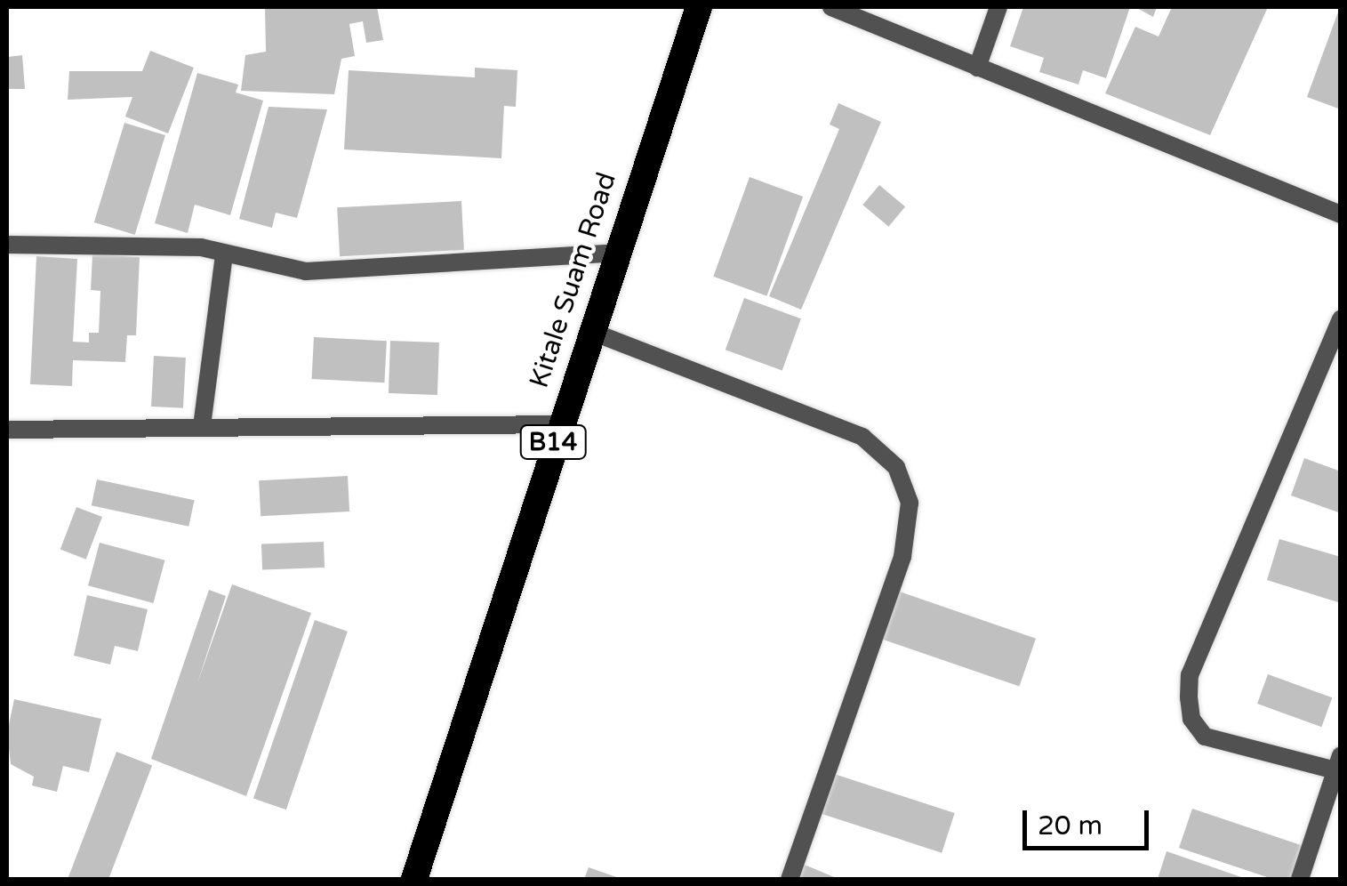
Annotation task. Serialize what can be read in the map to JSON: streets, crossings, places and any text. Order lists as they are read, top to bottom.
{
  "streets": {
    "highway": ["Kitale Suam Road", "B14"]
  },
  "scale_bar": "20 m"
}
